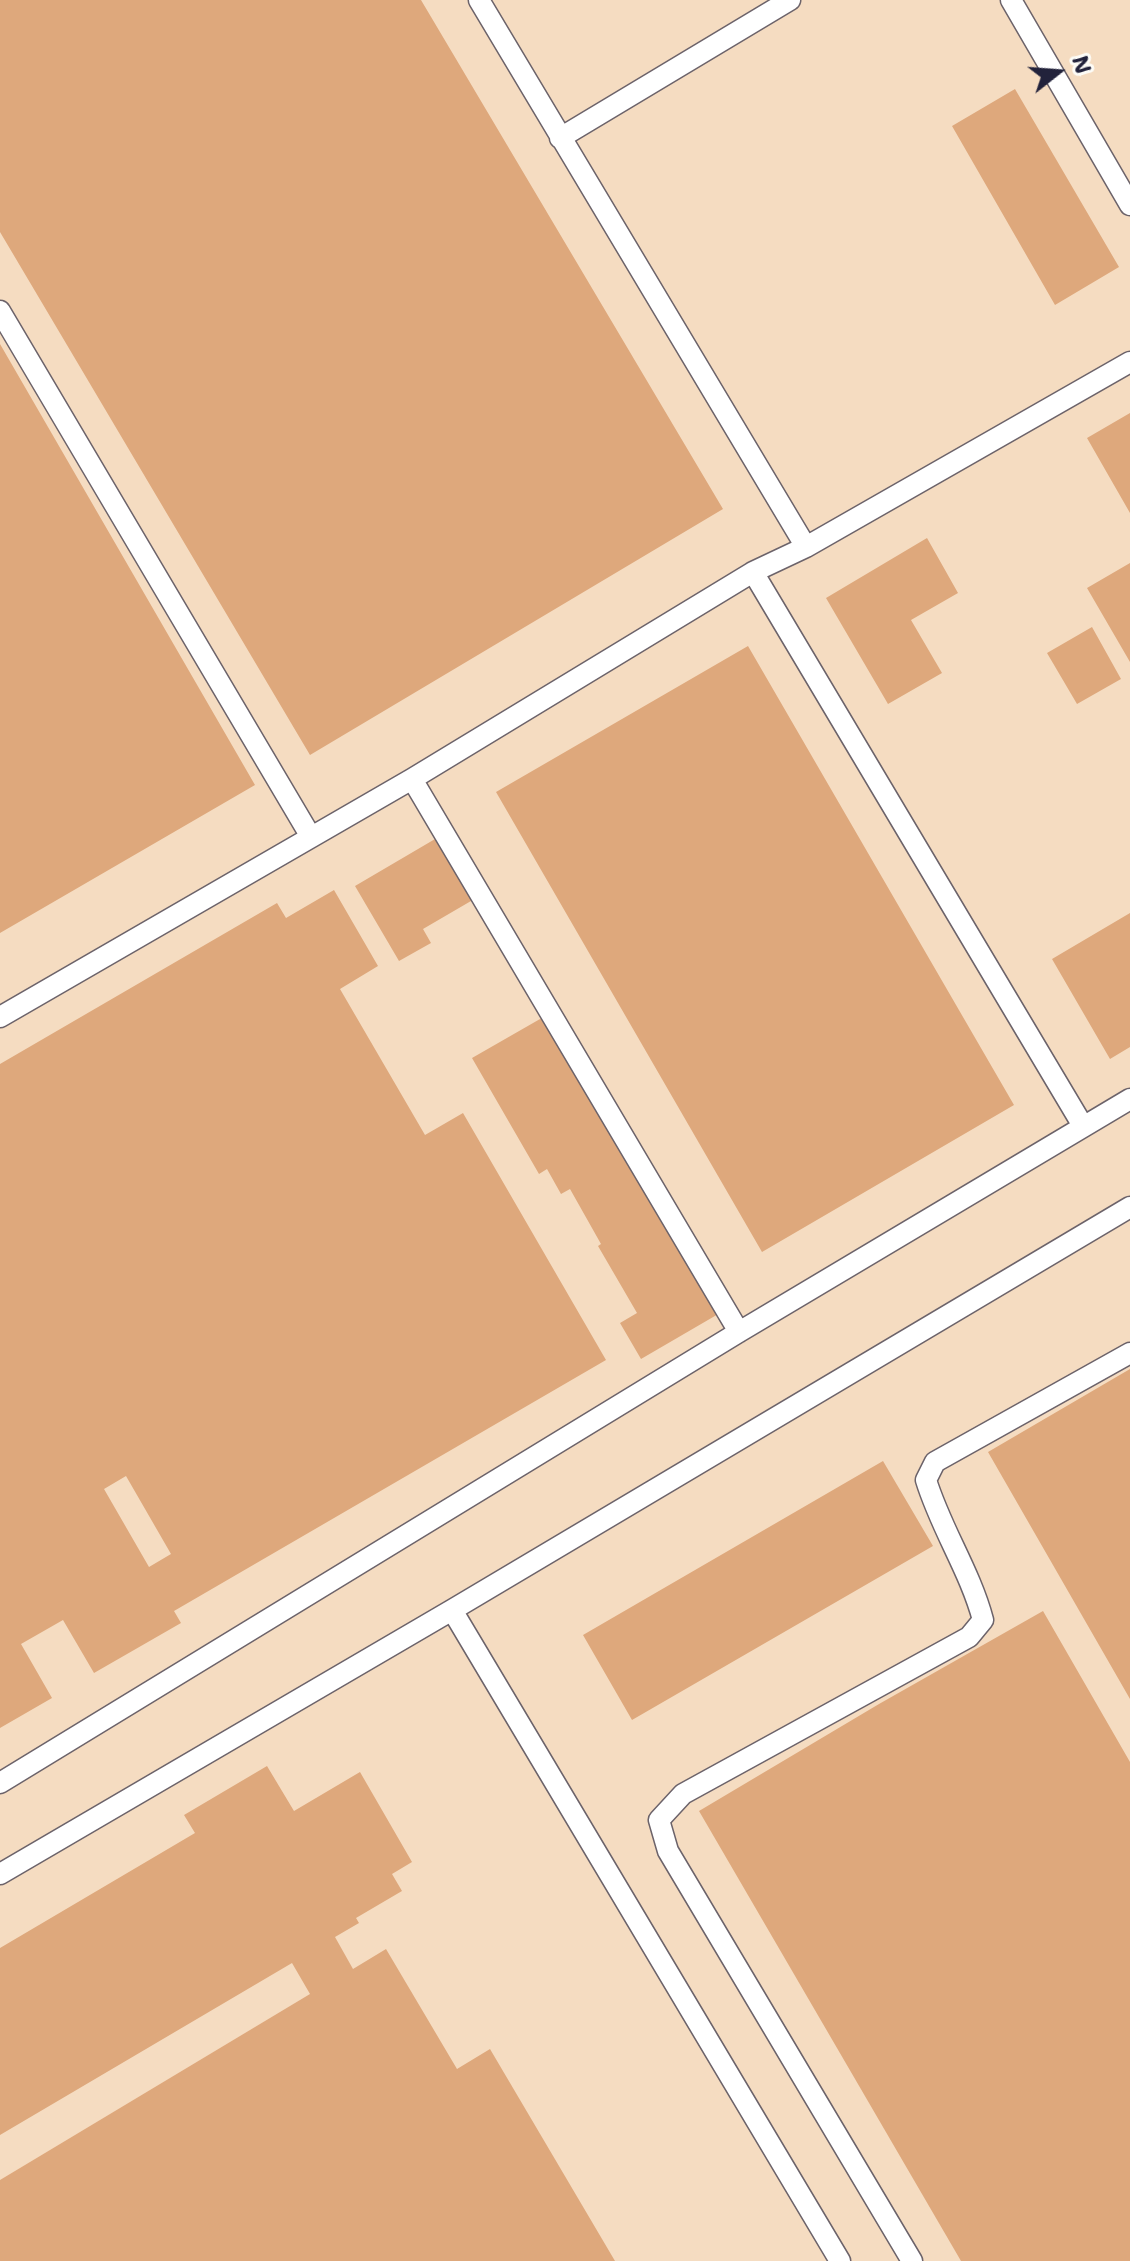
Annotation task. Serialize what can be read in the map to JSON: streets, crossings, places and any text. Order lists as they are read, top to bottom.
{
  "north": "right"
}
